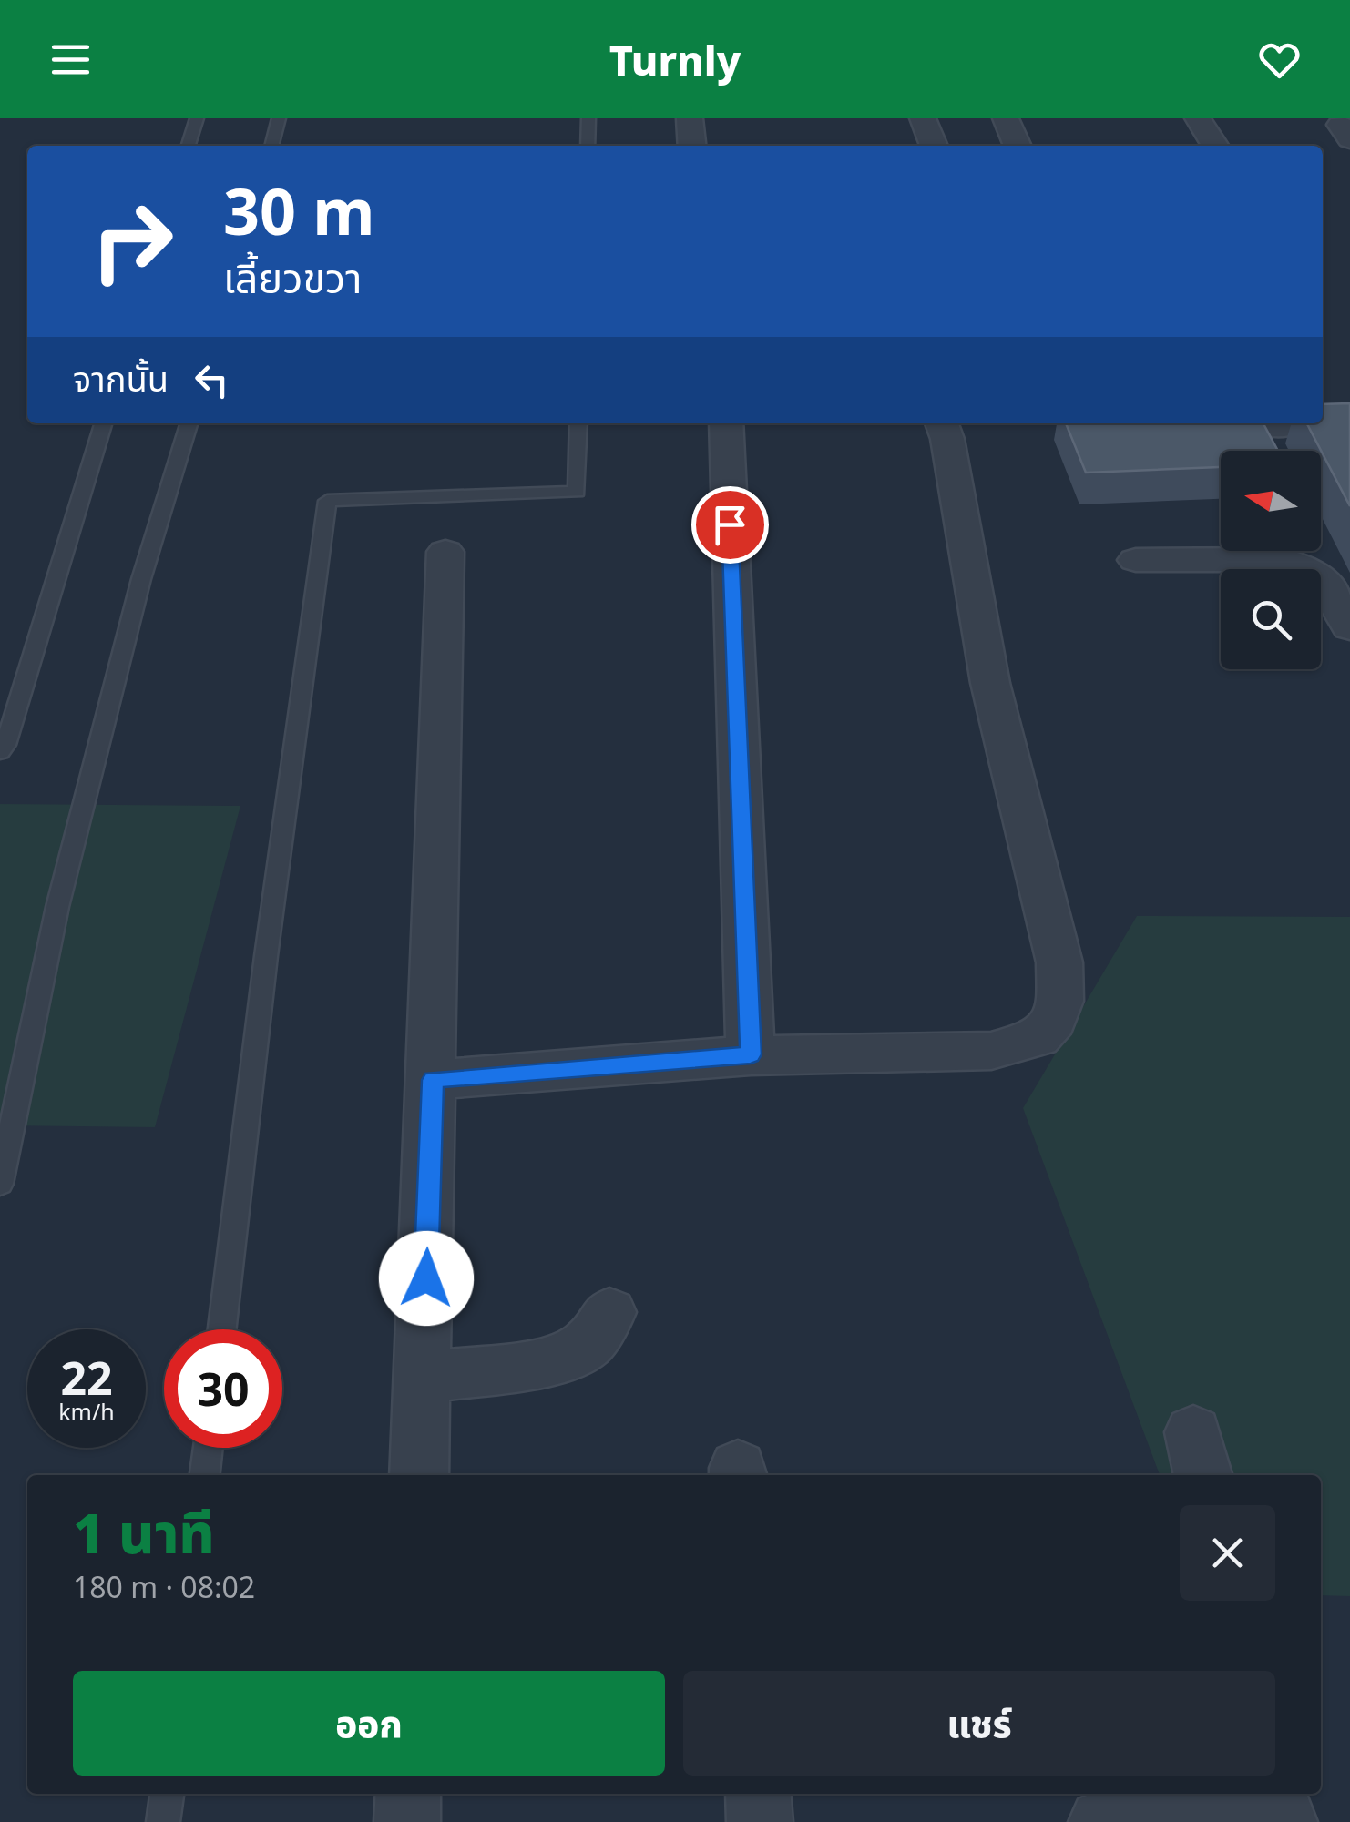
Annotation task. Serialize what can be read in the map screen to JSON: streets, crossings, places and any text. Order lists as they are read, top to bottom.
{
  "north": "left",
  "page": {
    "header": "Turnly",
    "turn": ["30 m", "เลี้ยวขวา"],
    "then": "จากนั้น",
    "speed": "22 km/h",
    "limit": "30",
    "heading": ["1 นาที", "180 m · 08:02"],
    "buttons": ["ออก", "แชร์"]
  }
}
